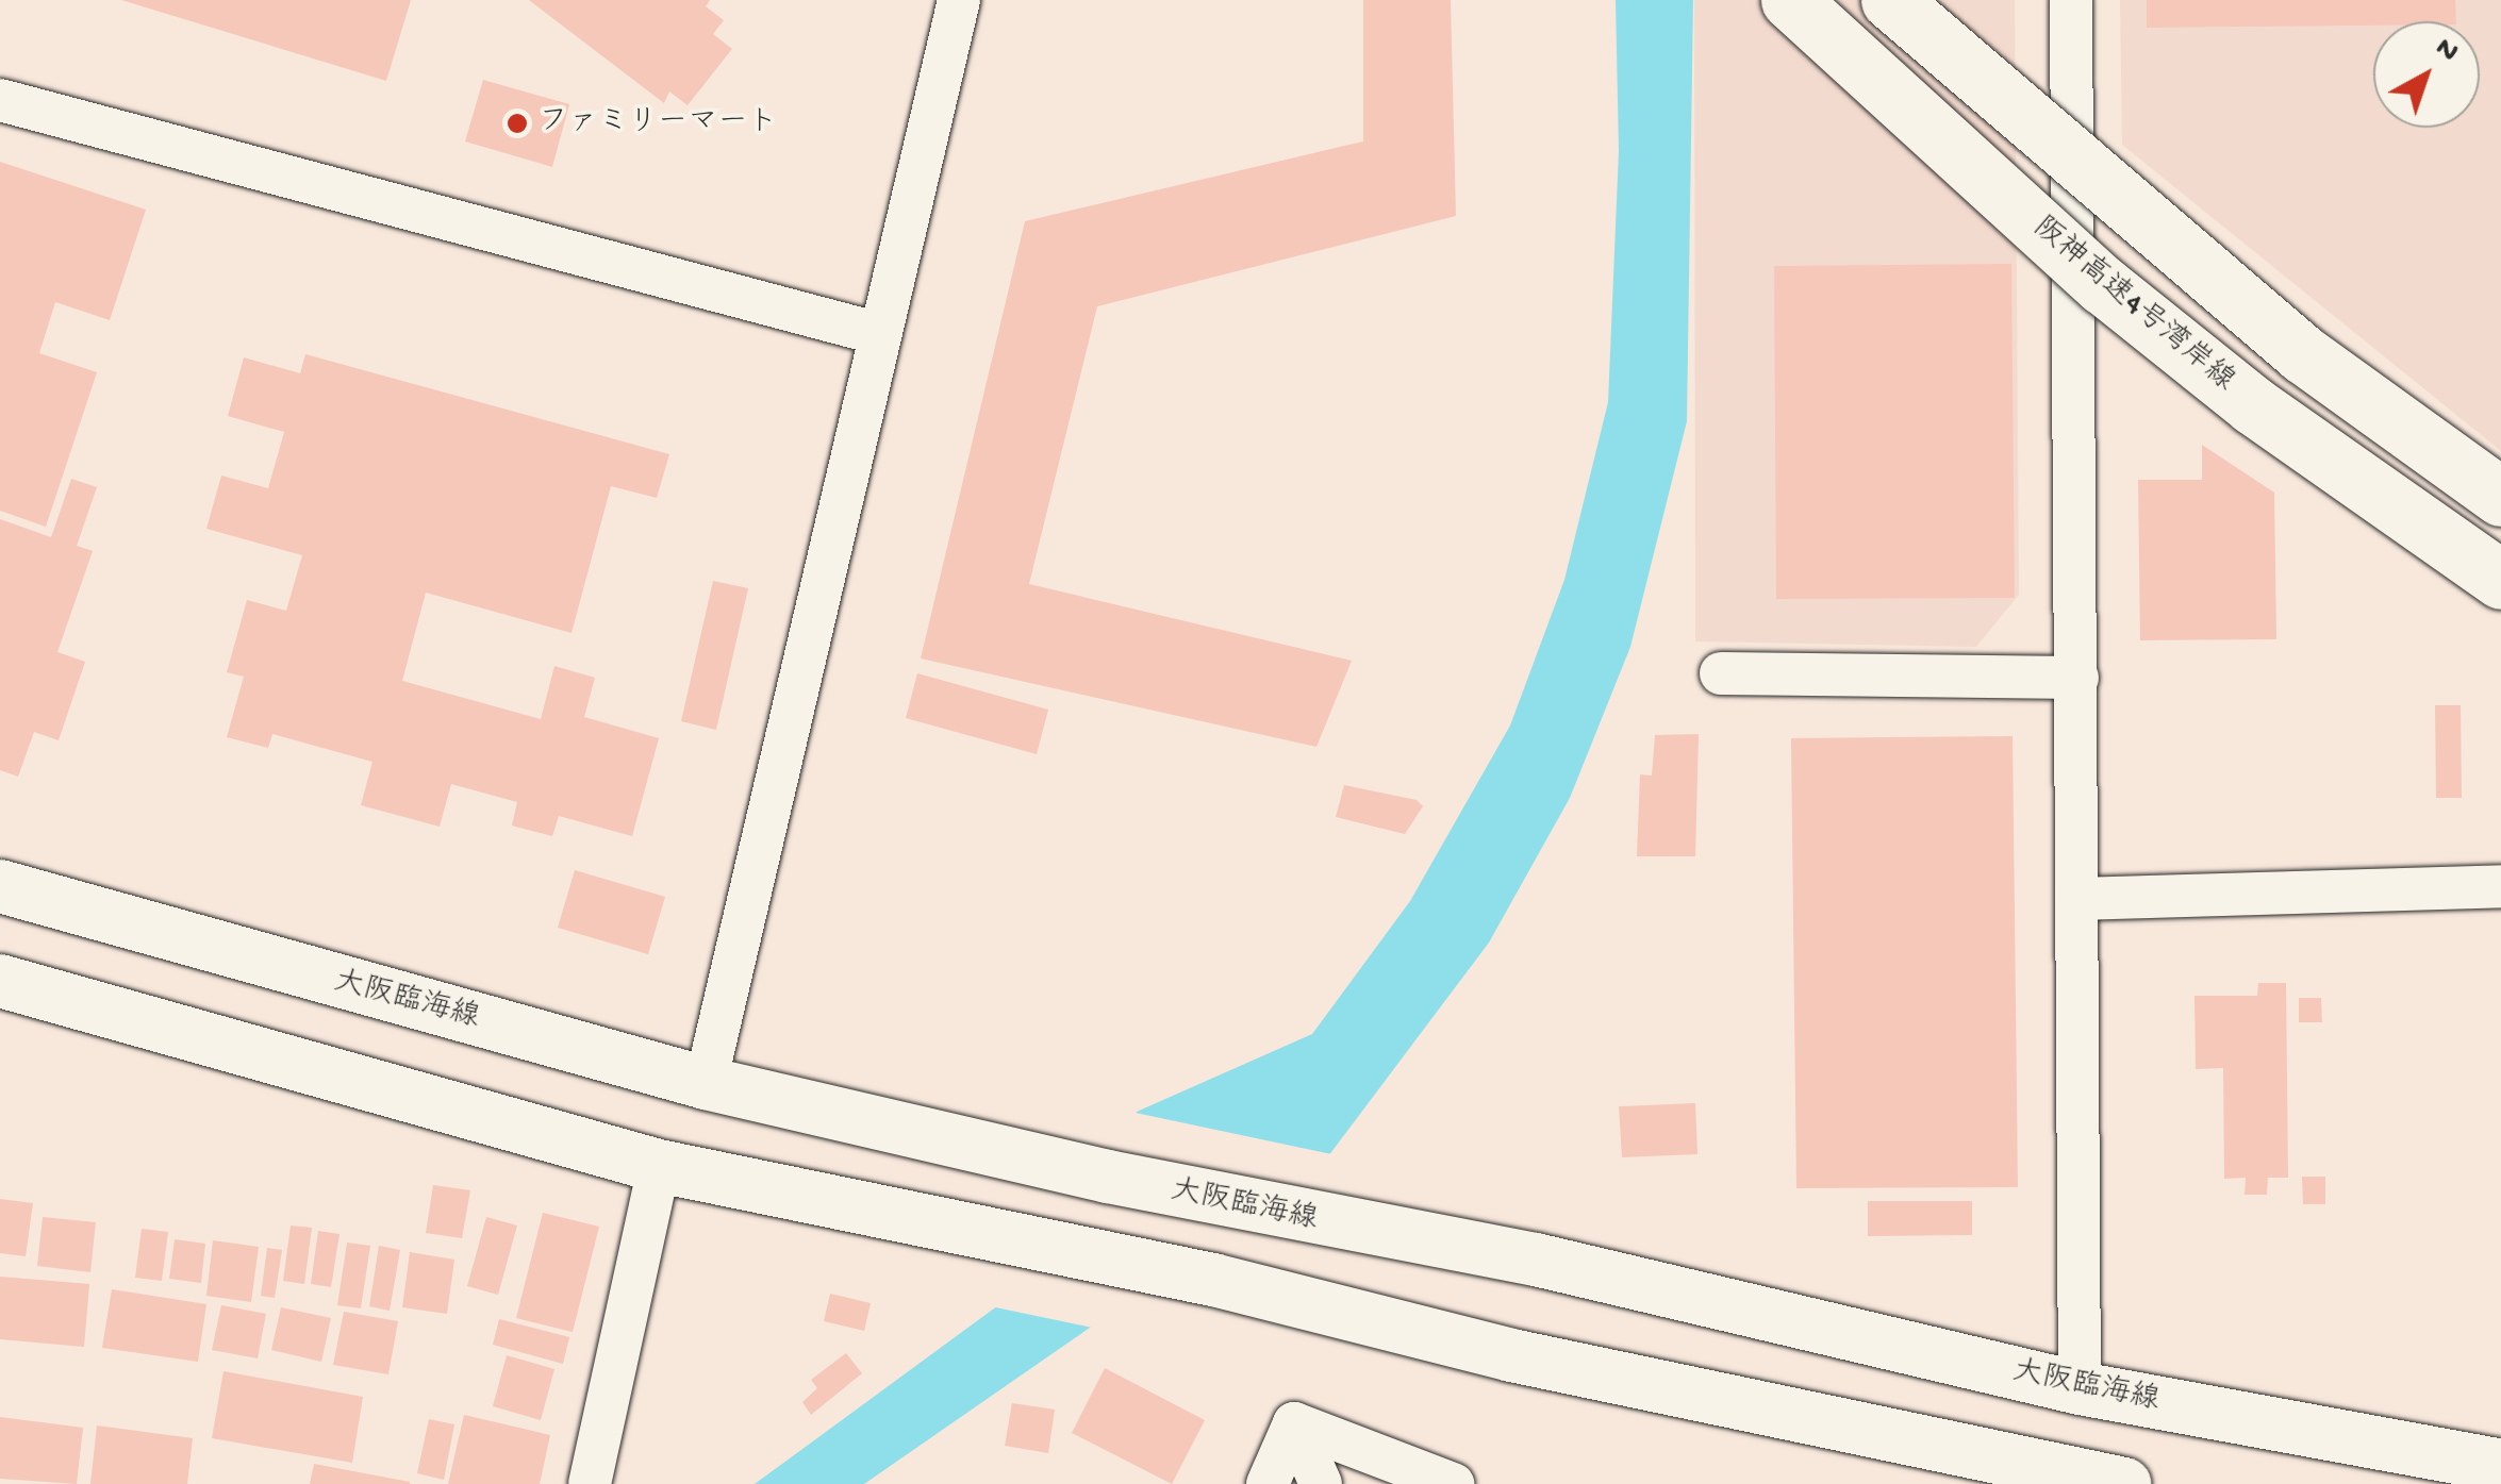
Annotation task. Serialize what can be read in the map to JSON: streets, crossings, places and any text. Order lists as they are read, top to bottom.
{
  "streets": {
    "highway": ["阪神高速4号湾岸線"],
    "main road": ["大阪臨海線"]
  },
  "places": ["ファミリーマート"],
  "north": "top right"
}
